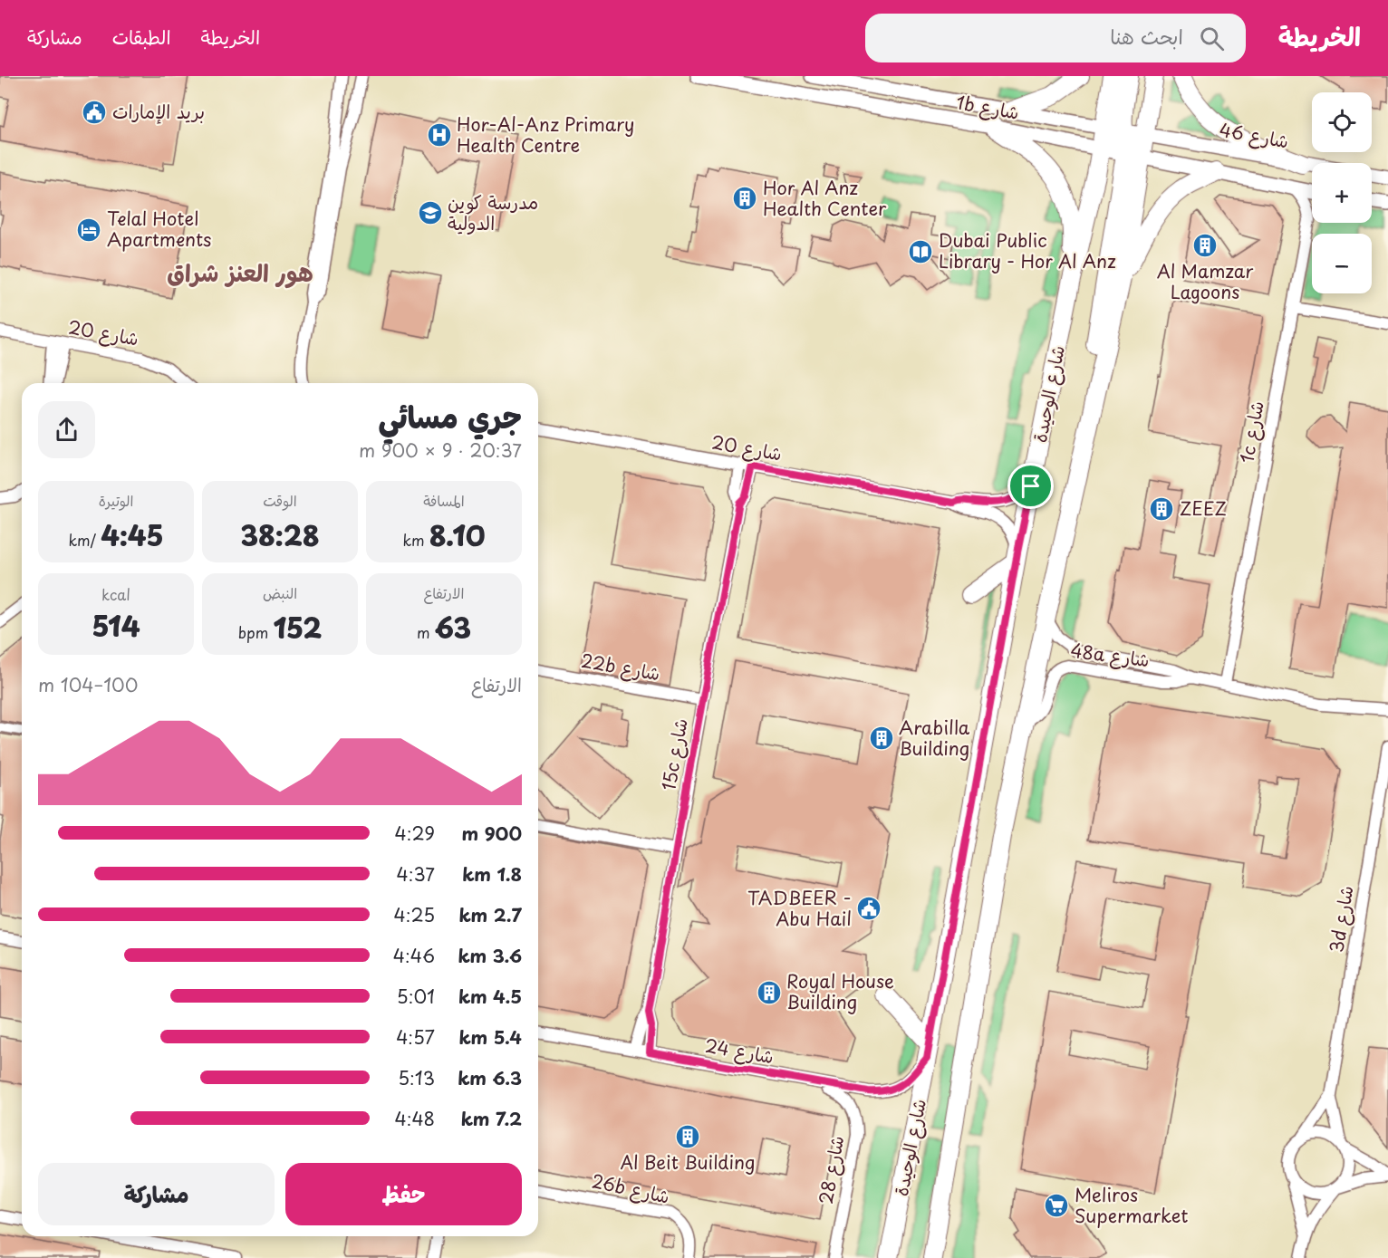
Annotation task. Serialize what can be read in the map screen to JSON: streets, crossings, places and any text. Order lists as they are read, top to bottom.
{
  "streets": {
    "main road": ["شارع الوحيدة"],
    "street": [
      "1b شارع",
      "شارع 46",
      "شارع 20",
      "1c شارع",
      "48a شارع",
      "22b شارع",
      "15c شارع",
      "3d شارع",
      "شارع 24",
      "شارع 28",
      "26b شارع"
    ]
  },
  "crossings": [
    ["1b شارع", "شارع 46"],
    ["1b شارع", "شارع الوحيدة"],
    ["شارع 20", "شارع الوحيدة"],
    ["شارع 20", "15c شارع"],
    ["شارع الوحيدة", "شارع 24"],
    ["1c شارع", "48a شارع"],
    ["22b شارع", "15c شارع"],
    ["15c شارع", "شارع 24"],
    ["شارع 24", "شارع 28"]
  ],
  "districts": ["هور العنز شراق"],
  "places": {
    "public building": ["بريد الإمارات", "TADBEER - Abu Hail"],
    "hospital": ["Hor-Al-Anz Primary Health Centre"],
    "building": [
      "Hor Al Anz Health Center",
      "Al Mamzar Lagoons",
      "ZEEZ",
      "Arabilla Building",
      "Royal House Building",
      "Al Beit Building"
    ],
    "school or university": ["مدرسة كوين الدولية"],
    "hotel": ["Telal Hotel Apartments"],
    "library": ["Dubai Public Library - Hor Al Anz"],
    "supermarket": ["Meliros Supermarket"]
  },
  "page": {
    "header": "الخريطة",
    "search": "ابحث هنا",
    "nav": ["الخريطة", "الطبقات", "مشاركة"],
    "map_buttons": ["+", "−"],
    "heading": ["جري مسائي", "20:37 · 9 × 900 m"],
    "stats": [
      ["المسافة", "8.10 km"],
      ["الوقت", "38:28"],
      ["الوتيرة", "4:45 /km"],
      ["الارتفاع", "63 m"],
      ["النبض", "152 bpm"],
      ["kcal", "514"]
    ],
    "chart": ["الارتفاع", "100–104 m"],
    "list": [
      {
        "name": "900 m",
        "note": "4:29"
      },
      {
        "name": "1.8 km",
        "note": "4:37"
      },
      {
        "name": "2.7 km",
        "note": "4:25"
      },
      {
        "name": "3.6 km",
        "note": "4:46"
      },
      {
        "name": "4.5 km",
        "note": "5:01"
      },
      {
        "name": "5.4 km",
        "note": "4:57"
      },
      {
        "name": "6.3 km",
        "note": "5:13"
      },
      {
        "name": "7.2 km",
        "note": "4:48"
      }
    ],
    "buttons": ["حفظ", "مشاركة"]
  }
}
